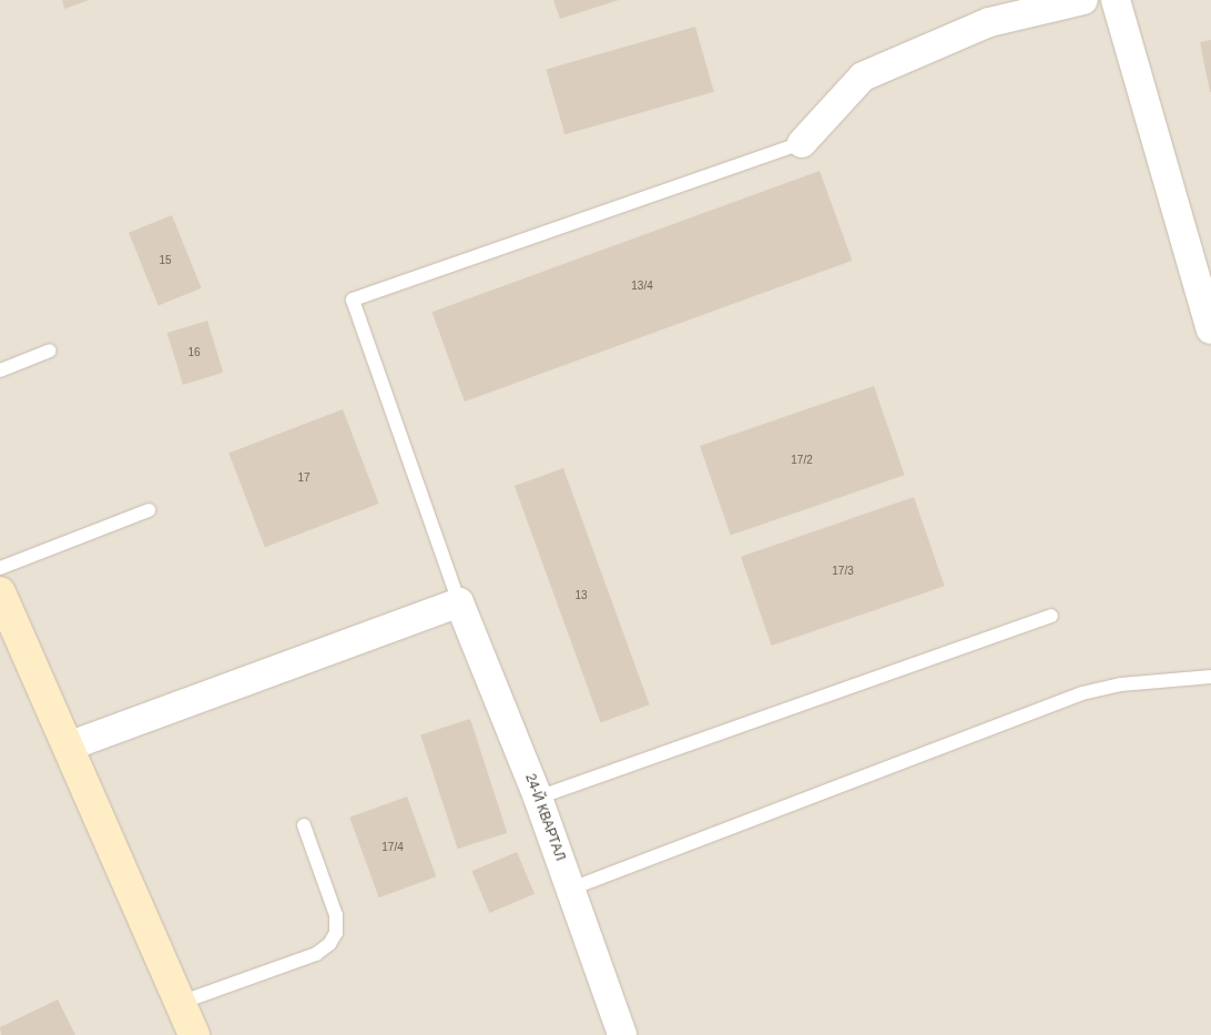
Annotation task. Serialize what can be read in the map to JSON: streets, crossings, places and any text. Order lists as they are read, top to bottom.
{
  "streets": {
    "street": ["24-Й КВАРТАЛ"]
  },
  "house_numbers": [
    "15",
    "13/4",
    "16",
    "17/2",
    "17",
    "17/3",
    "13",
    "17/4"
  ]
}
